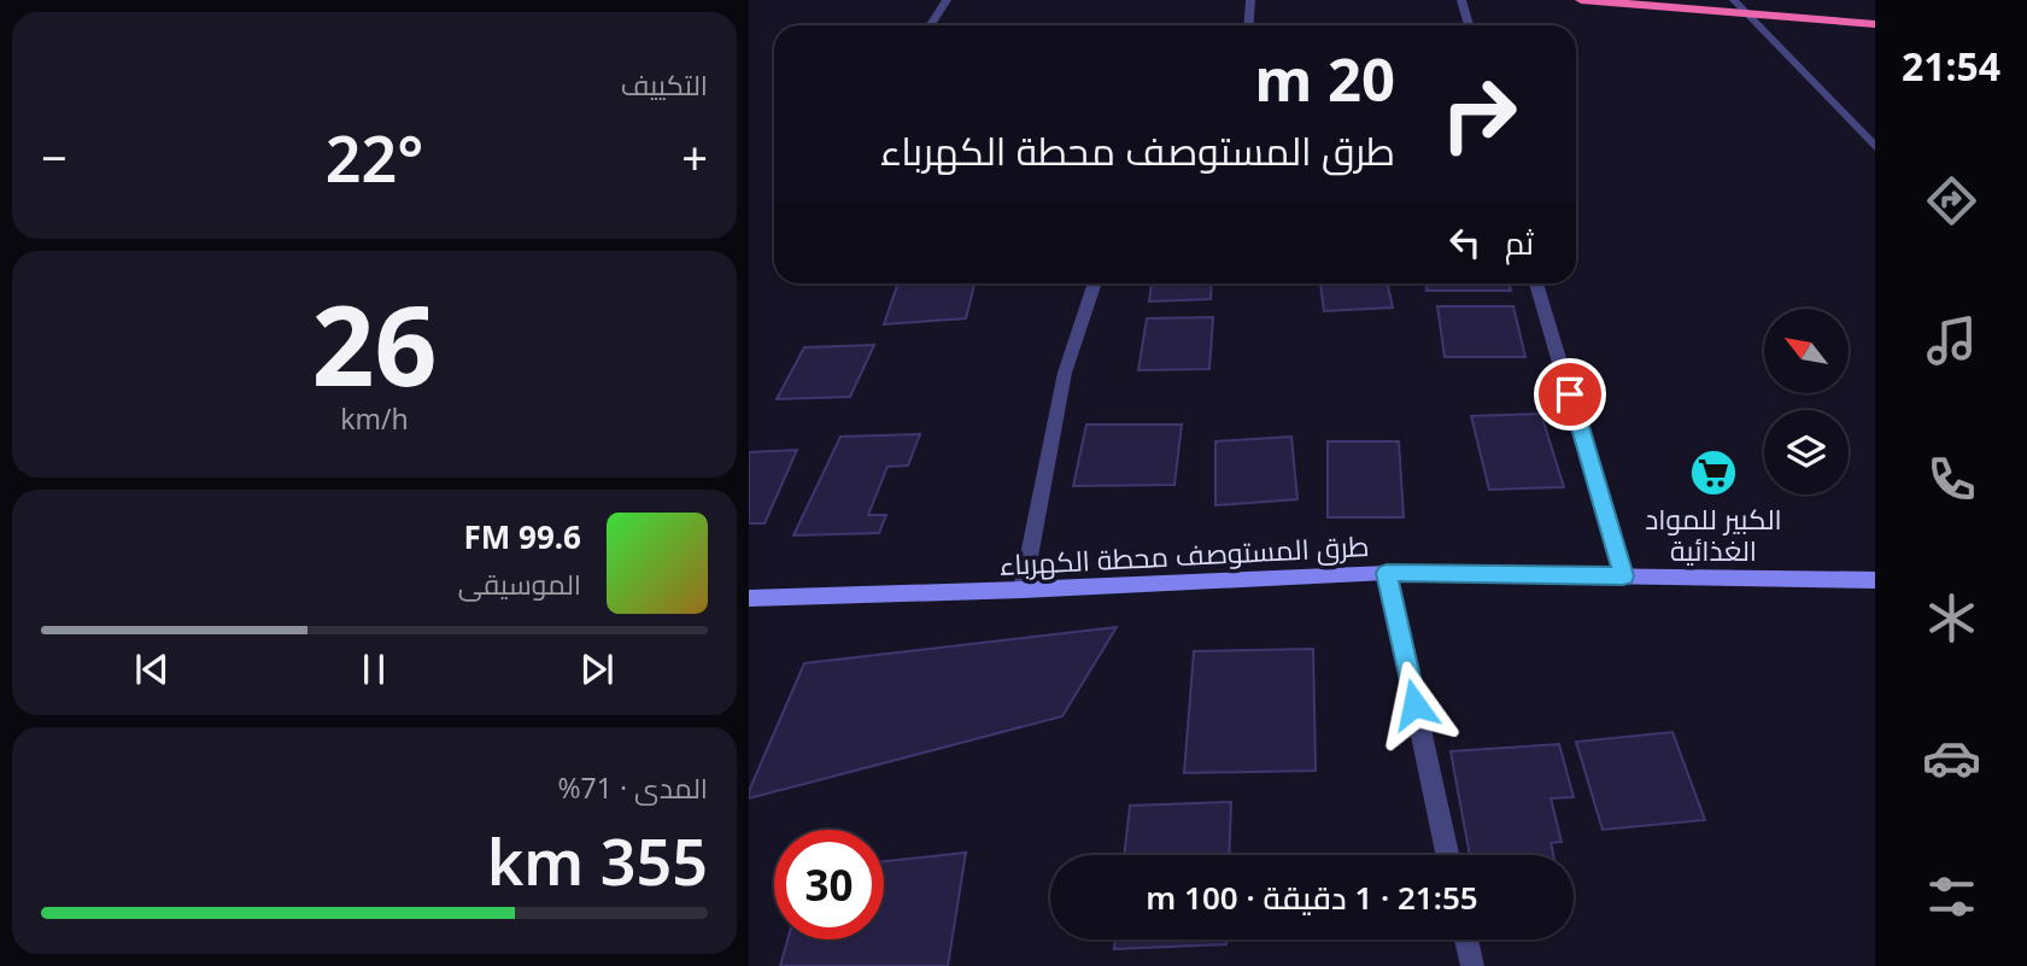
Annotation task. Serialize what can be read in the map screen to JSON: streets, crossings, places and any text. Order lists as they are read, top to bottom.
{
  "streets": {
    "street": ["طرق المستوصف محطة الكهرباء"]
  },
  "places": {
    "supermarket": ["الكبير للمواد الغذائية"]
  },
  "north": "top left",
  "page": {
    "tabs": "21:54",
    "tile": [
      "التكييف",
      ["26", "km/h"],
      ["المدى · 71%", "355 km"]
    ],
    "turn": ["20 m", "طرق المستوصف محطة الكهرباء"],
    "heat": ["−", "22°", "+"],
    "then": "ثم",
    "song": ["99.6 FM", "الموسيقى"],
    "limit": "30",
    "trip": "21:55 · 1 دقيقة · 100 m"
  }
}
